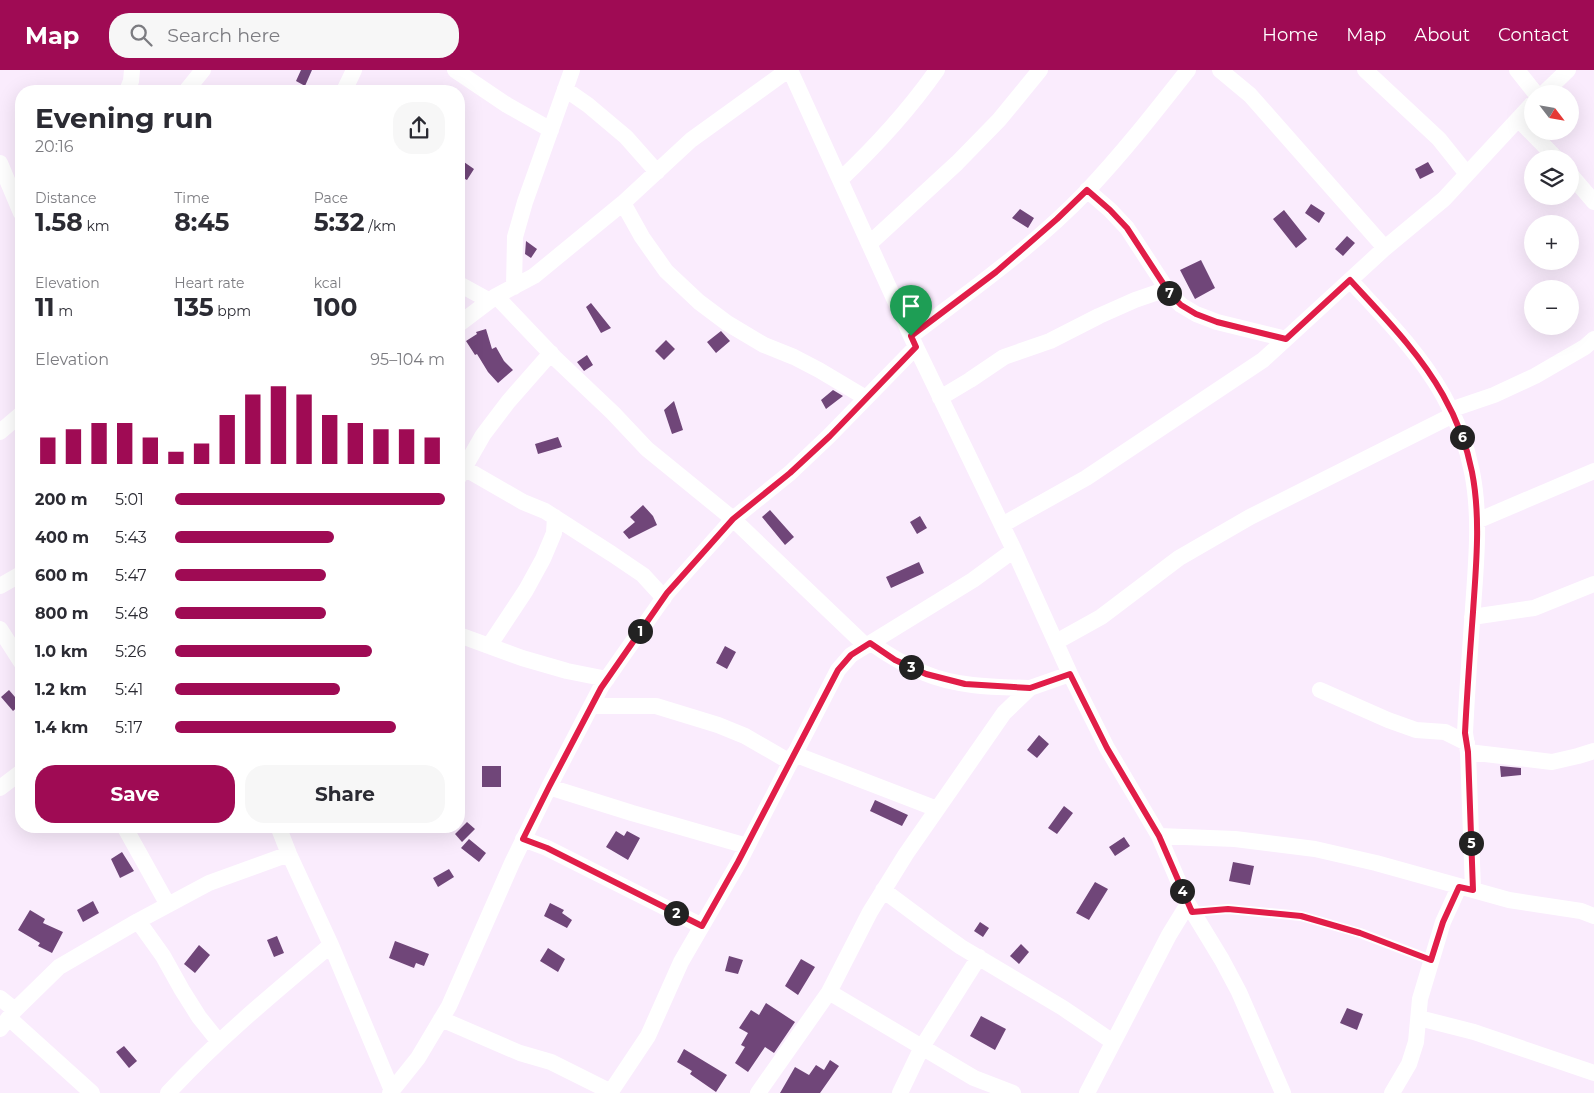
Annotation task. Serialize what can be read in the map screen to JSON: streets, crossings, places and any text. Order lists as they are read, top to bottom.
{
  "north": "bottom right",
  "page": {
    "header": "Map",
    "search": "Search here",
    "nav": [
      "Home",
      "Map",
      "About",
      "Contact"
    ],
    "map_buttons": ["+", "−"],
    "heading": ["Evening run", "20:16"],
    "stats": [
      ["Distance", "1.58 km"],
      ["Time", "8:45"],
      ["Pace", "5:32 /km"],
      ["Elevation", "11 m"],
      ["Heart rate", "135 bpm"],
      ["kcal", "100"]
    ],
    "pins": [
      "7",
      "6",
      "1",
      "3",
      "5",
      "4",
      "2"
    ],
    "chart": ["Elevation", "95–104 m"],
    "list": [
      {
        "name": "200 m",
        "note": "5:01"
      },
      {
        "name": "400 m",
        "note": "5:43"
      },
      {
        "name": "600 m",
        "note": "5:47"
      },
      {
        "name": "800 m",
        "note": "5:48"
      },
      {
        "name": "1.0 km",
        "note": "5:26"
      },
      {
        "name": "1.2 km",
        "note": "5:41"
      },
      {
        "name": "1.4 km",
        "note": "5:17"
      }
    ],
    "buttons": ["Save", "Share"]
  }
}
